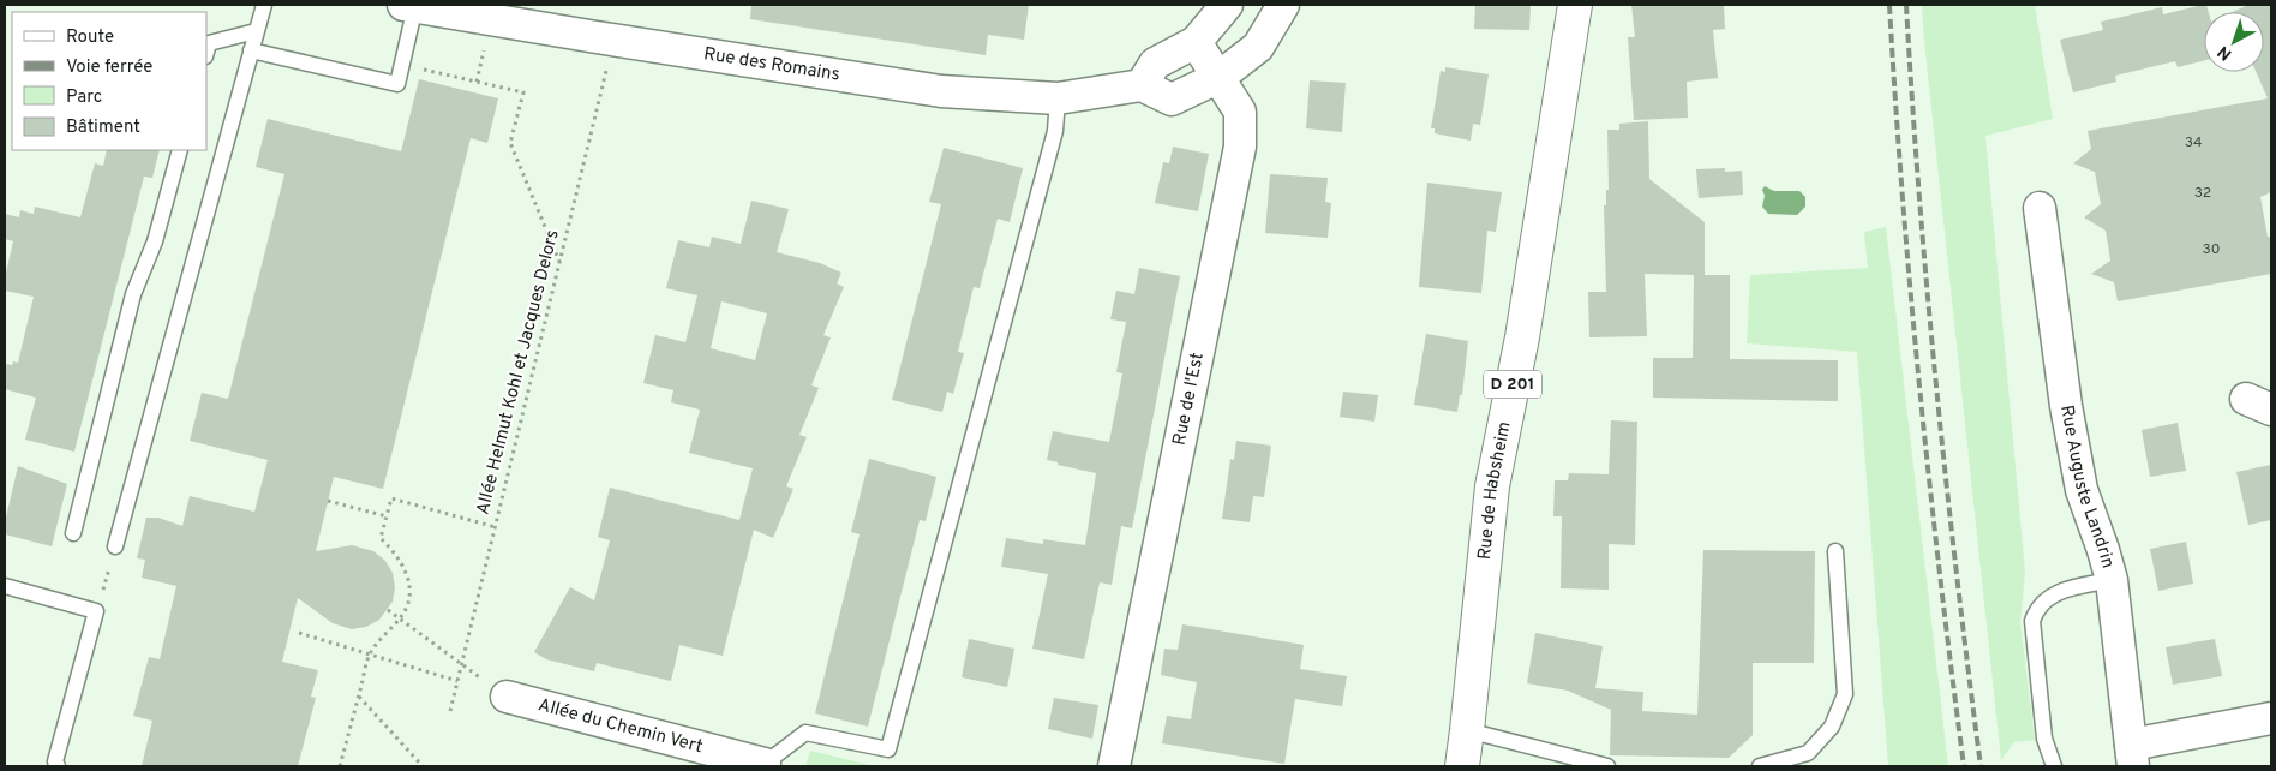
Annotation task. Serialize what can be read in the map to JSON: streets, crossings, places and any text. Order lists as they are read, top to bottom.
{
  "streets": {
    "main road": ["D 201", "Rue de Habsheim"],
    "street": [
      "Rue des Romains",
      "Rue de l'Est",
      "Rue Auguste Landrin",
      "Allée du Chemin Vert"
    ],
    "path": ["Allée Helmut Kohl et Jacques Delors"]
  },
  "crossings": [
    ["Rue des Romains", "Allée Helmut Kohl et Jacques Delors"]
  ],
  "house_numbers": ["34", "32", "30"],
  "legend": [
    "Route",
    "Voie ferrée",
    "Parc",
    "Bâtiment"
  ],
  "north": "bottom left"
}
